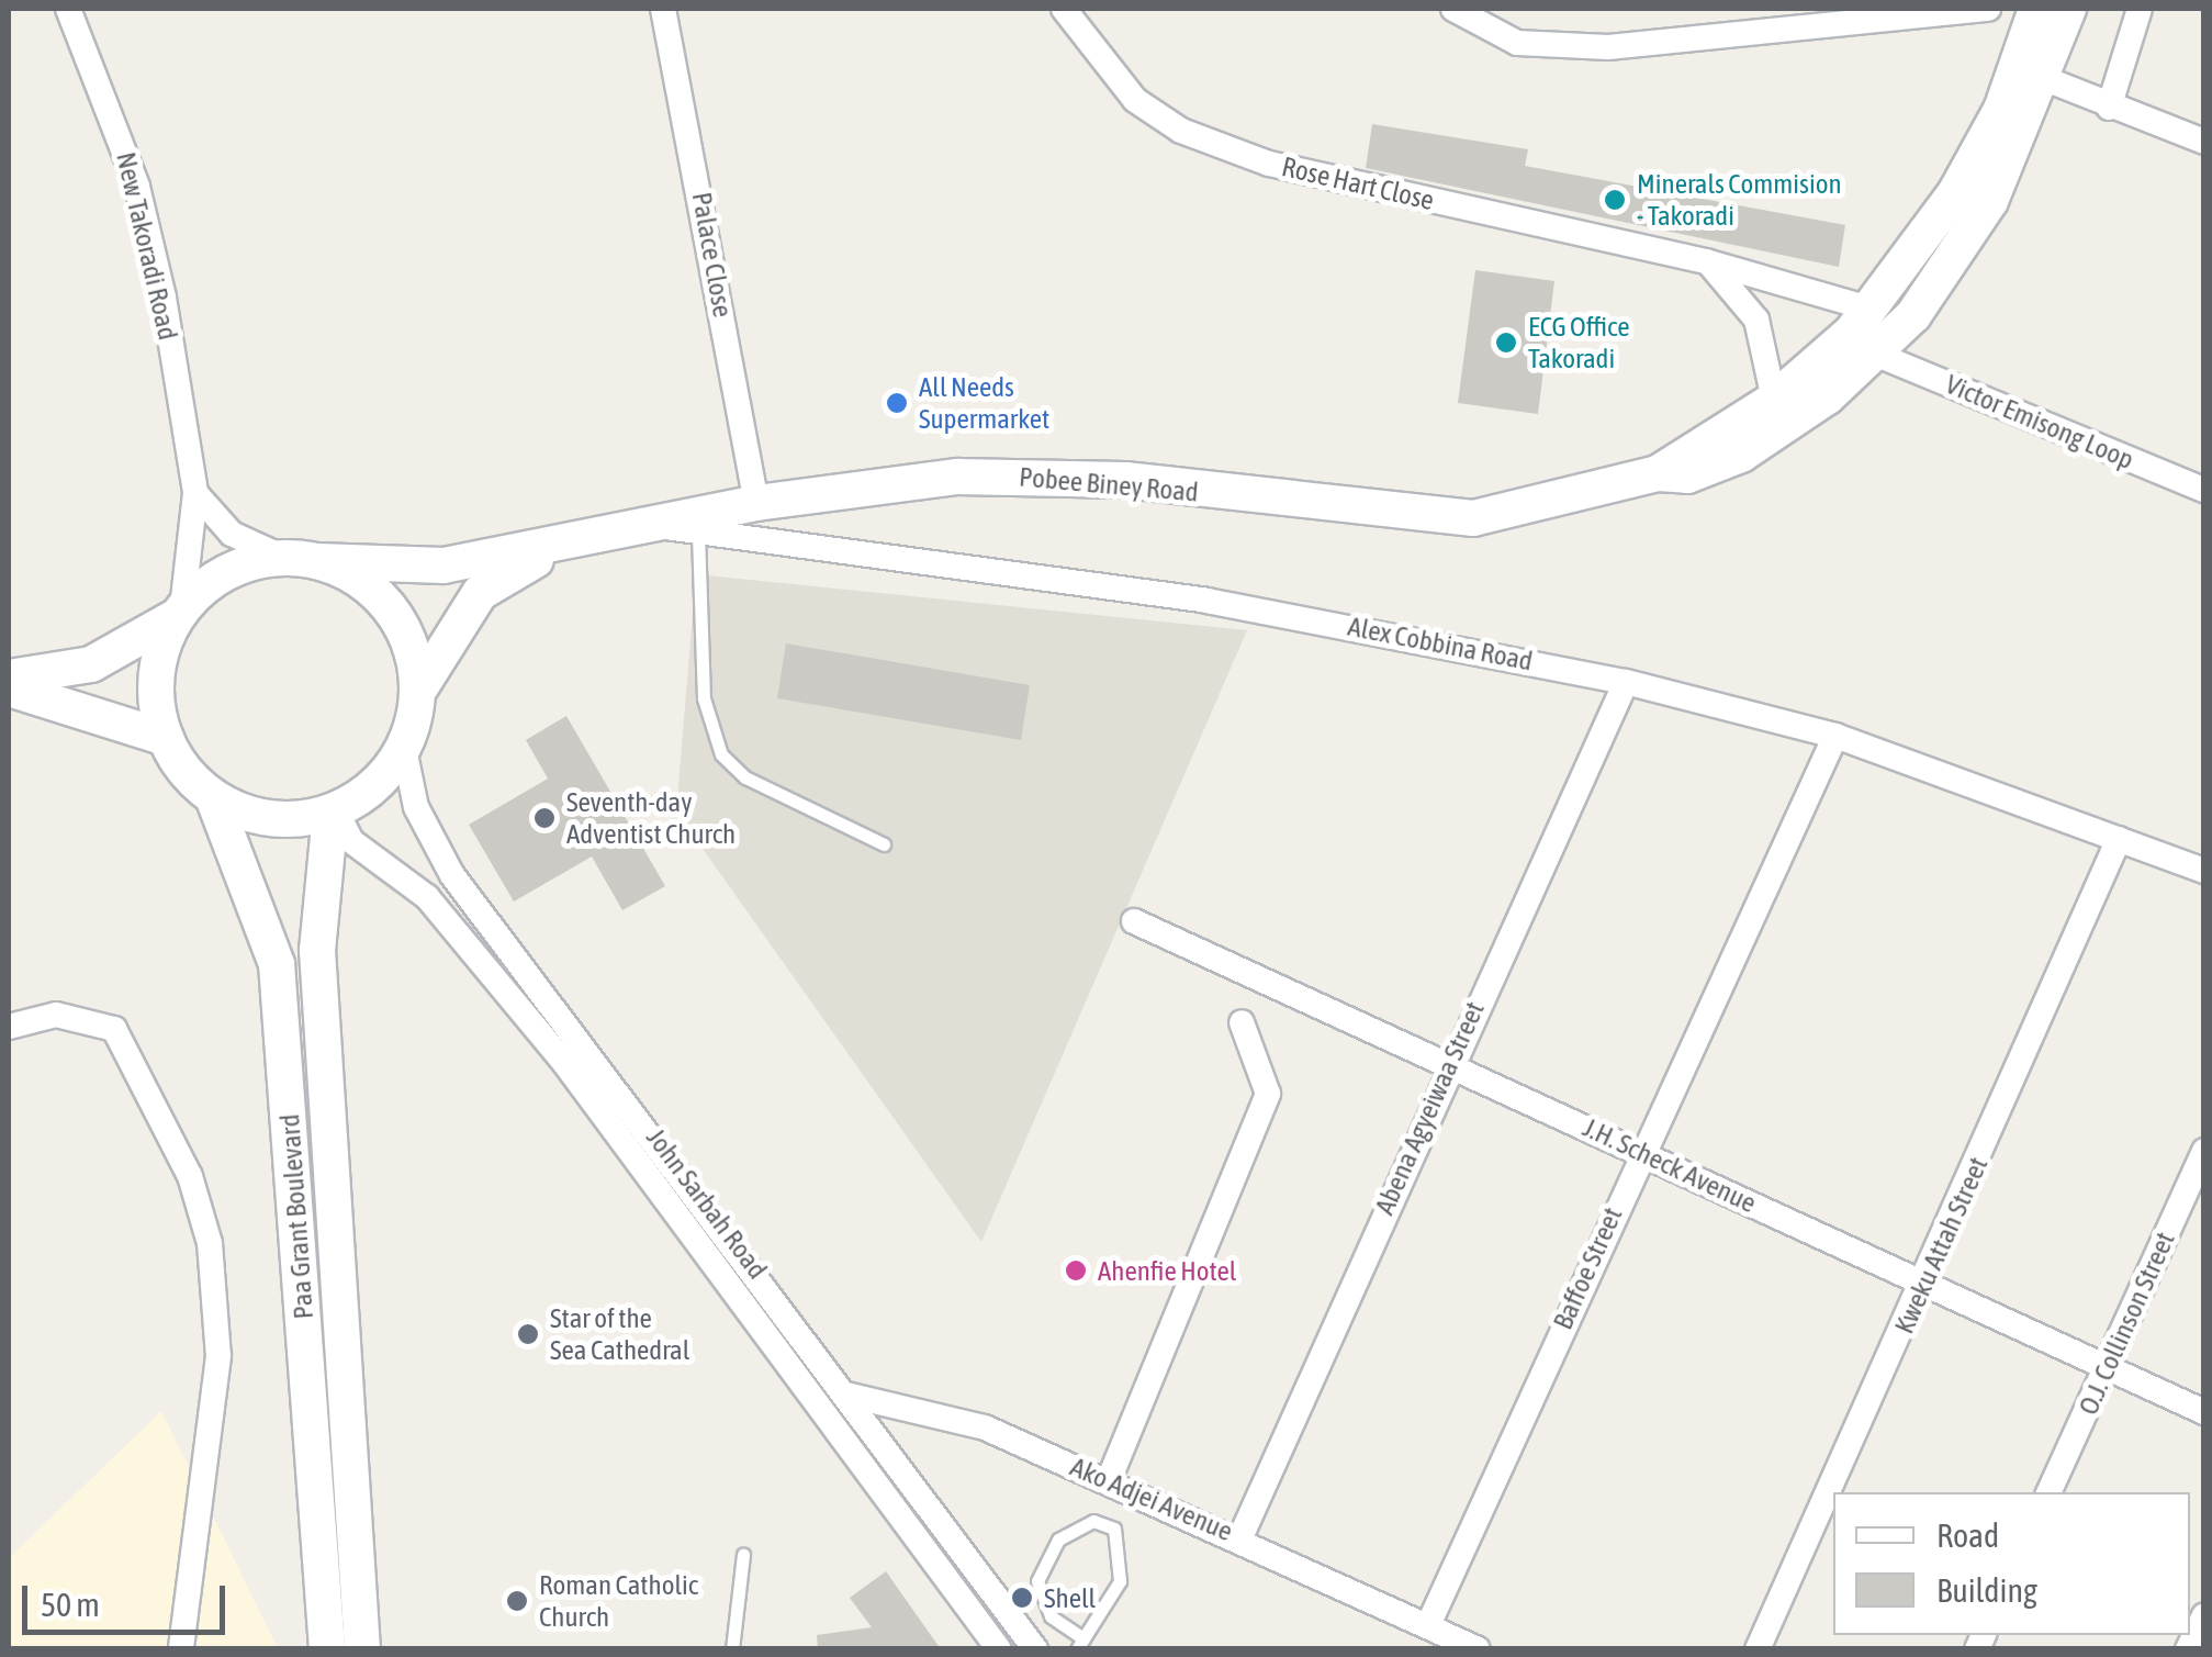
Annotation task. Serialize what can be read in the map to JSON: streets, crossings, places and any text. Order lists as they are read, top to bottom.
{
  "streets": {
    "street": [
      "Rose Hart Close",
      "New Takoradi Road",
      "Palace Close",
      "Victor Emisong Loop",
      "Pobee Biney Road",
      "Alex Cobbina Road",
      "Abena Agyeiwaa Street",
      "J.H. Scheck Avenue",
      "John Sarbah Road",
      "Paa Grant Boulevard",
      "Kweku Attah Street",
      "Baffoe Street",
      "O.J. Collinson Street",
      "Ako Adjei Avenue"
    ]
  },
  "crossings": [
    ["Rose Hart Close", "Pobee Biney Road"],
    ["New Takoradi Road", "John Sarbah Road"],
    ["New Takoradi Road", "Paa Grant Boulevard"],
    ["Palace Close", "Pobee Biney Road"],
    ["Victor Emisong Loop", "Pobee Biney Road"],
    ["Pobee Biney Road", "Alex Cobbina Road"],
    ["Alex Cobbina Road", "Abena Agyeiwaa Street"],
    ["Alex Cobbina Road", "Kweku Attah Street"],
    ["Alex Cobbina Road", "Baffoe Street"],
    ["Abena Agyeiwaa Street", "J.H. Scheck Avenue"],
    ["Abena Agyeiwaa Street", "Ako Adjei Avenue"],
    ["J.H. Scheck Avenue", "Kweku Attah Street"],
    ["J.H. Scheck Avenue", "Baffoe Street"],
    ["J.H. Scheck Avenue", "O.J. Collinson Street"],
    ["John Sarbah Road", "Paa Grant Boulevard"],
    ["John Sarbah Road", "Ako Adjei Avenue"],
    ["Baffoe Street", "Ako Adjei Avenue"]
  ],
  "places": [
    "Minerals Commision - Takoradi",
    "ECG Office Takoradi",
    "All Needs Supermarket",
    "Seventh-day Adventist Church",
    "Ahenfie Hotel",
    "Star of the Sea Cathedral",
    "Shell",
    "Roman Catholic Church"
  ],
  "legend": ["Road", "Building"],
  "scale_bar": "50 m"
}
